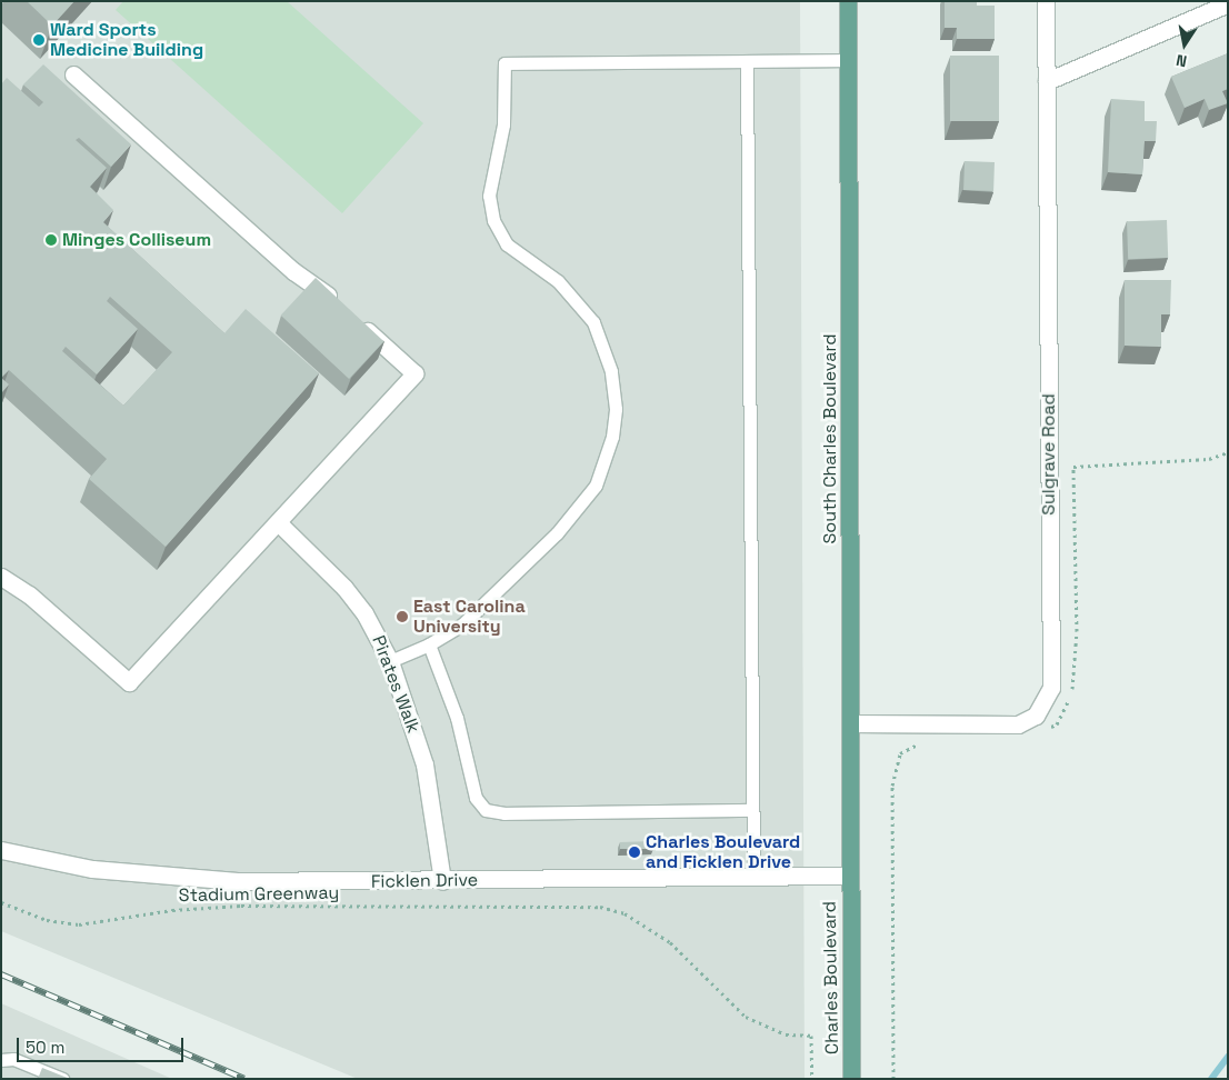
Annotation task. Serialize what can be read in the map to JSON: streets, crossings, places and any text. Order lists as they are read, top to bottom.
{
  "streets": {
    "main road": ["South Charles Boulevard", "Charles Boulevard"],
    "street": ["Sulgrave Road", "Pirates Walk", "Ficklen Drive"],
    "path": ["Stadium Greenway"]
  },
  "crossings": [
    ["South Charles Boulevard", "Sulgrave Road"],
    ["South Charles Boulevard", "Ficklen Drive"],
    ["South Charles Boulevard", "Charles Boulevard"],
    ["Pirates Walk", "Ficklen Drive"],
    ["Ficklen Drive", "Charles Boulevard"]
  ],
  "places": [
    "Ward Sports Medicine Building",
    "Minges Colliseum",
    "East Carolina University",
    "Charles Boulevard and Ficklen Drive"
  ],
  "scale_bar": "50 m",
  "north": "bottom"
}
